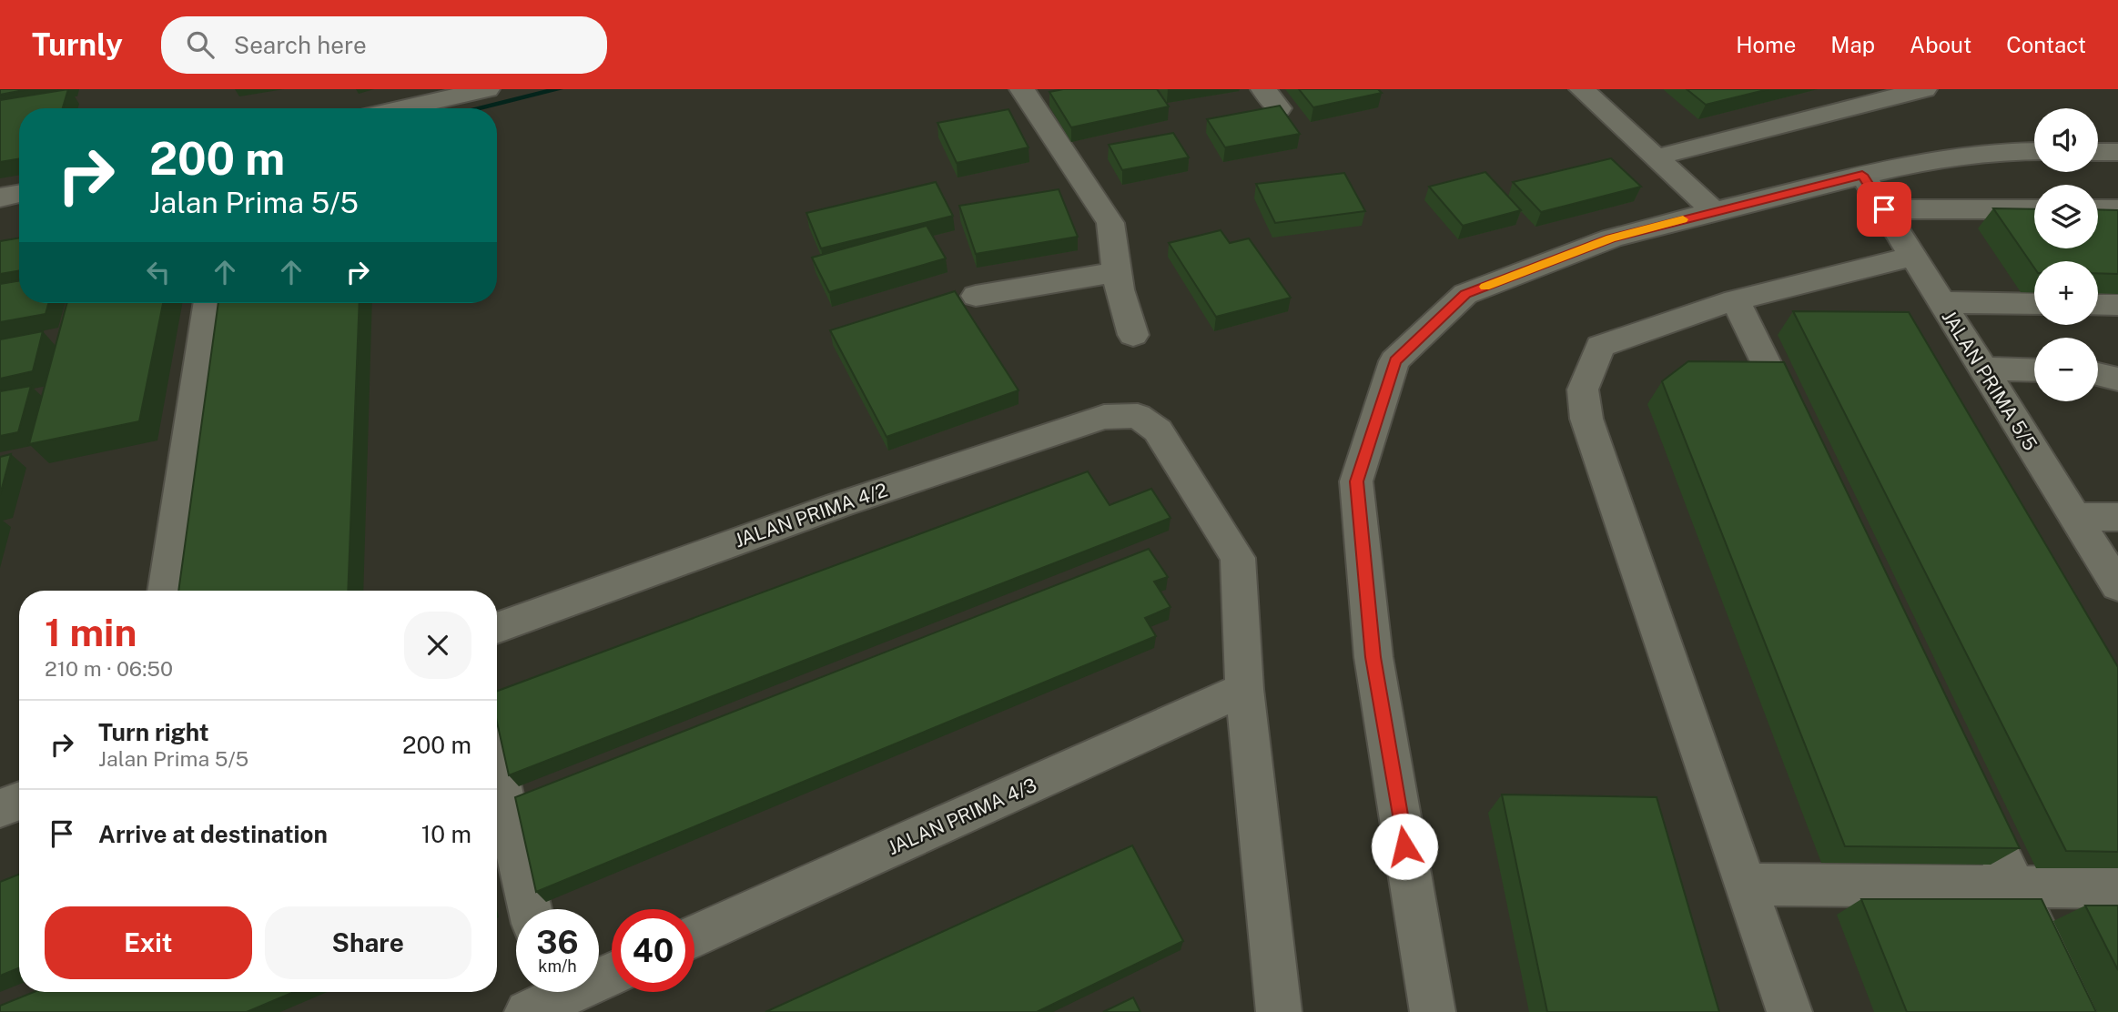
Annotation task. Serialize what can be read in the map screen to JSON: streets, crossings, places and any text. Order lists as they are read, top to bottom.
{
  "streets": {
    "street": ["JALAN PRIMA 5/5", "JALAN PRIMA 4/2", "JALAN PRIMA 4/3"]
  },
  "crossings": [
    ["JALAN PRIMA 4/2", "JALAN PRIMA 4/3"]
  ],
  "page": {
    "header": "Turnly",
    "search": "Search here",
    "nav": [
      "Home",
      "Map",
      "About",
      "Contact"
    ],
    "map_buttons": ["+", "−"],
    "turn": ["200 m", "Jalan Prima 5/5"],
    "heading": ["1 min", "210 m · 06:50"],
    "list": [
      {
        "name": "Turn right",
        "note": "Jalan Prima 5/5",
        "value": "200 m"
      },
      {
        "name": "Arrive at destination",
        "value": "10 m"
      }
    ],
    "buttons": ["Exit", "Share"],
    "speed": "36 km/h",
    "limit": "40"
  }
}
